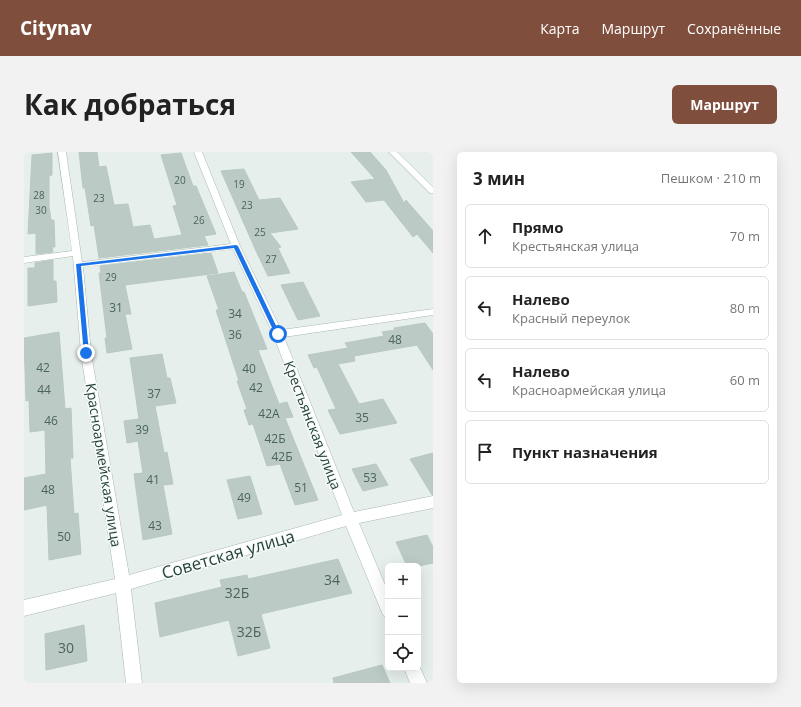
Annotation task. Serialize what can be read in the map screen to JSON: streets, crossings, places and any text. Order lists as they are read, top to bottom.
{
  "streets": {
    "street": ["Крестьянская улица", "Красноармейская улица", "Советская улица"]
  },
  "crossings": [
    ["Крестьянская улица", "Советская улица"],
    ["Красноармейская улица", "Советская улица"]
  ],
  "house_numbers": [
    "20",
    "19",
    "28",
    "23",
    "23",
    "30",
    "26",
    "25",
    "27",
    "29",
    "31",
    "34",
    "36",
    "48",
    "42",
    "40",
    "42",
    "44",
    "37",
    "42А",
    "35",
    "46",
    "39",
    "42Б",
    "42Б",
    "53",
    "41",
    "51",
    "48",
    "49",
    "43",
    "50",
    "34",
    "32Б",
    "32Б",
    "30"
  ],
  "page": {
    "header": "Citynav",
    "nav": ["Карта", "Маршрут", "Сохранённые"],
    "title": "Как добраться",
    "buttons": "Маршрут",
    "heading": ["3 мин", "Пешком · 210 m"],
    "list": [
      ["Прямо", "Крестьянская улица", "70 m"],
      ["Налево", "Красный переулок", "80 m"],
      ["Налево", "Красноармейская улица", "60 m"],
      "Пункт назначения"
    ],
    "map_buttons": ["+", "−"]
  }
}
